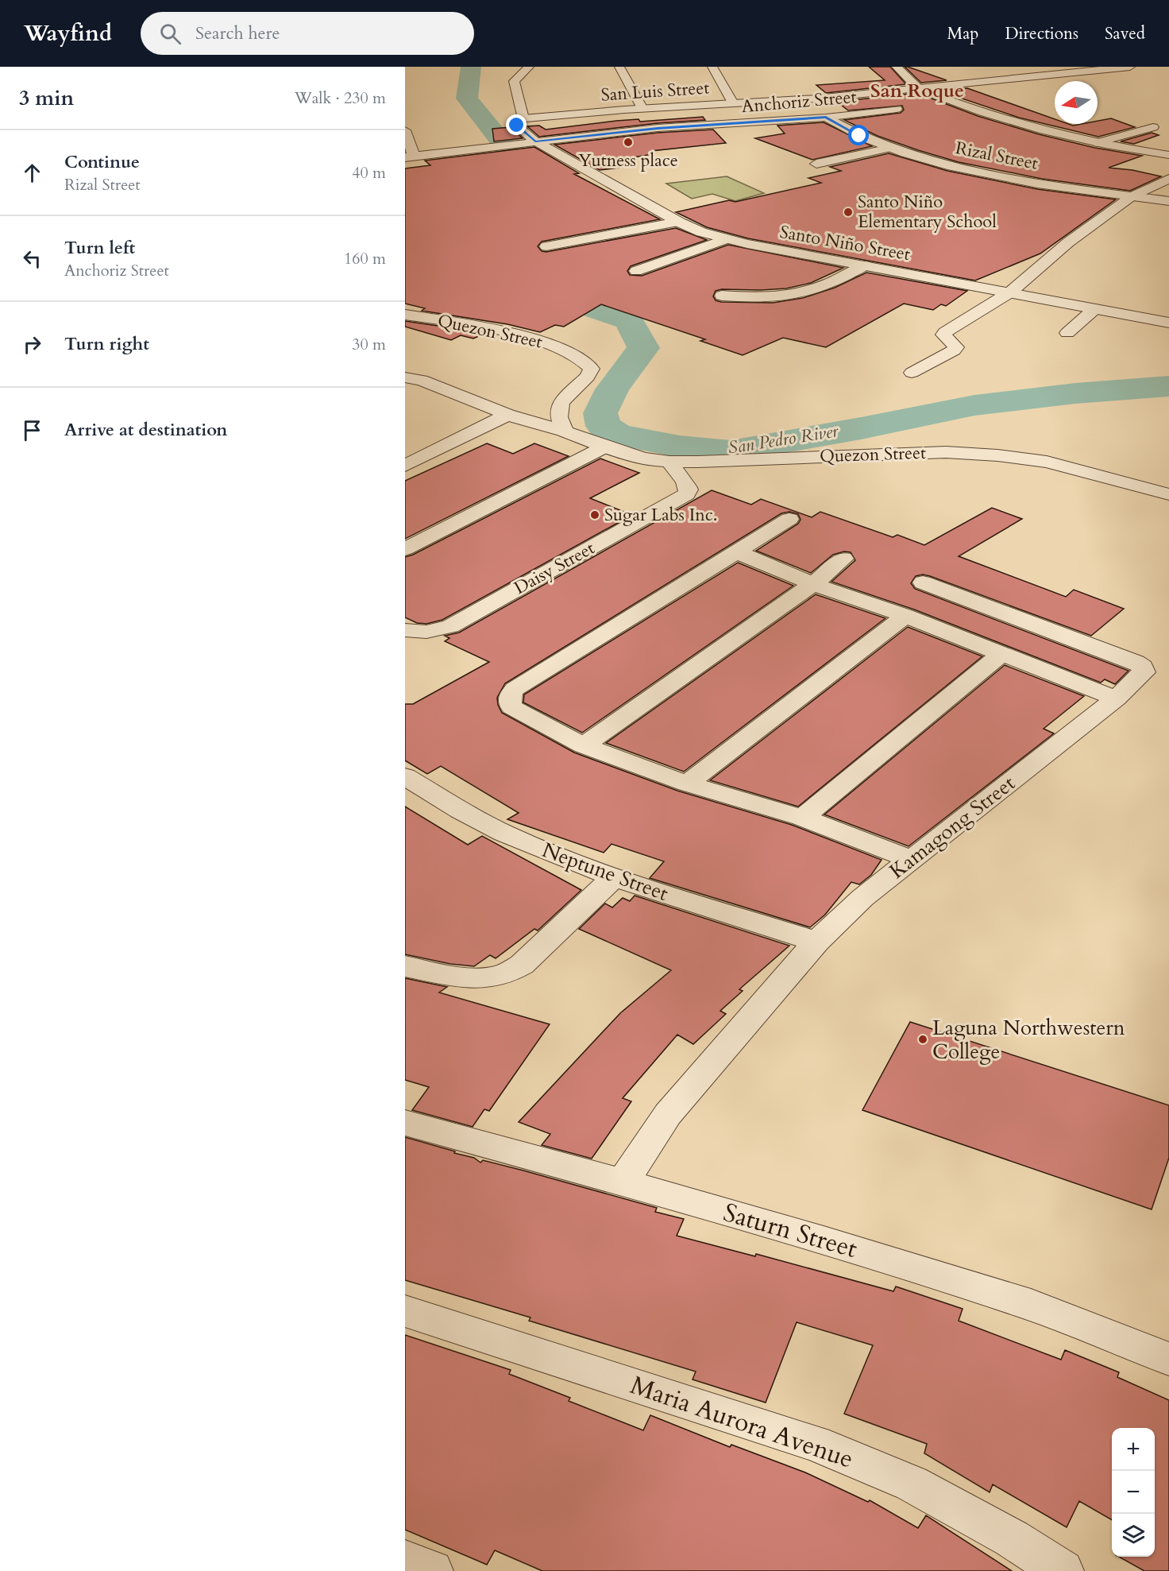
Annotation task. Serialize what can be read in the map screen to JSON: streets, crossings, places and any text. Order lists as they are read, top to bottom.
{
  "streets": {
    "street": [
      "San Luis Street",
      "Anchoriz Street",
      "Rizal Street",
      "Santo Niño Street",
      "Quezon Street",
      "Daisy Street",
      "Kamagong Street",
      "Neptune Street",
      "Saturn Street",
      "Maria Aurora Avenue"
    ]
  },
  "crossings": [
    ["San Luis Street", "Santo Niño Street"],
    ["Anchoriz Street", "Rizal Street"],
    ["Anchoriz Street", "Santo Niño Street"],
    ["Quezon Street", "Daisy Street"],
    ["Kamagong Street", "Neptune Street"],
    ["Kamagong Street", "Saturn Street"]
  ],
  "districts": ["San Roque"],
  "water": ["San Pedro River"],
  "places": [
    "Yutness place",
    "Santo Niño Elementary School",
    "Sugar Labs Inc.",
    "Laguna Northwestern College"
  ],
  "north": "left",
  "page": {
    "header": "Wayfind",
    "search": "Search here",
    "nav": ["Map", "Directions", "Saved"],
    "heading": ["3 min", "Walk · 230 m"],
    "list": [
      ["Continue", "Rizal Street", "40 m"],
      ["Turn left", "Anchoriz Street", "160 m"],
      ["Turn right", "30 m"],
      "Arrive at destination"
    ],
    "map_buttons": ["+", "−"]
  }
}
